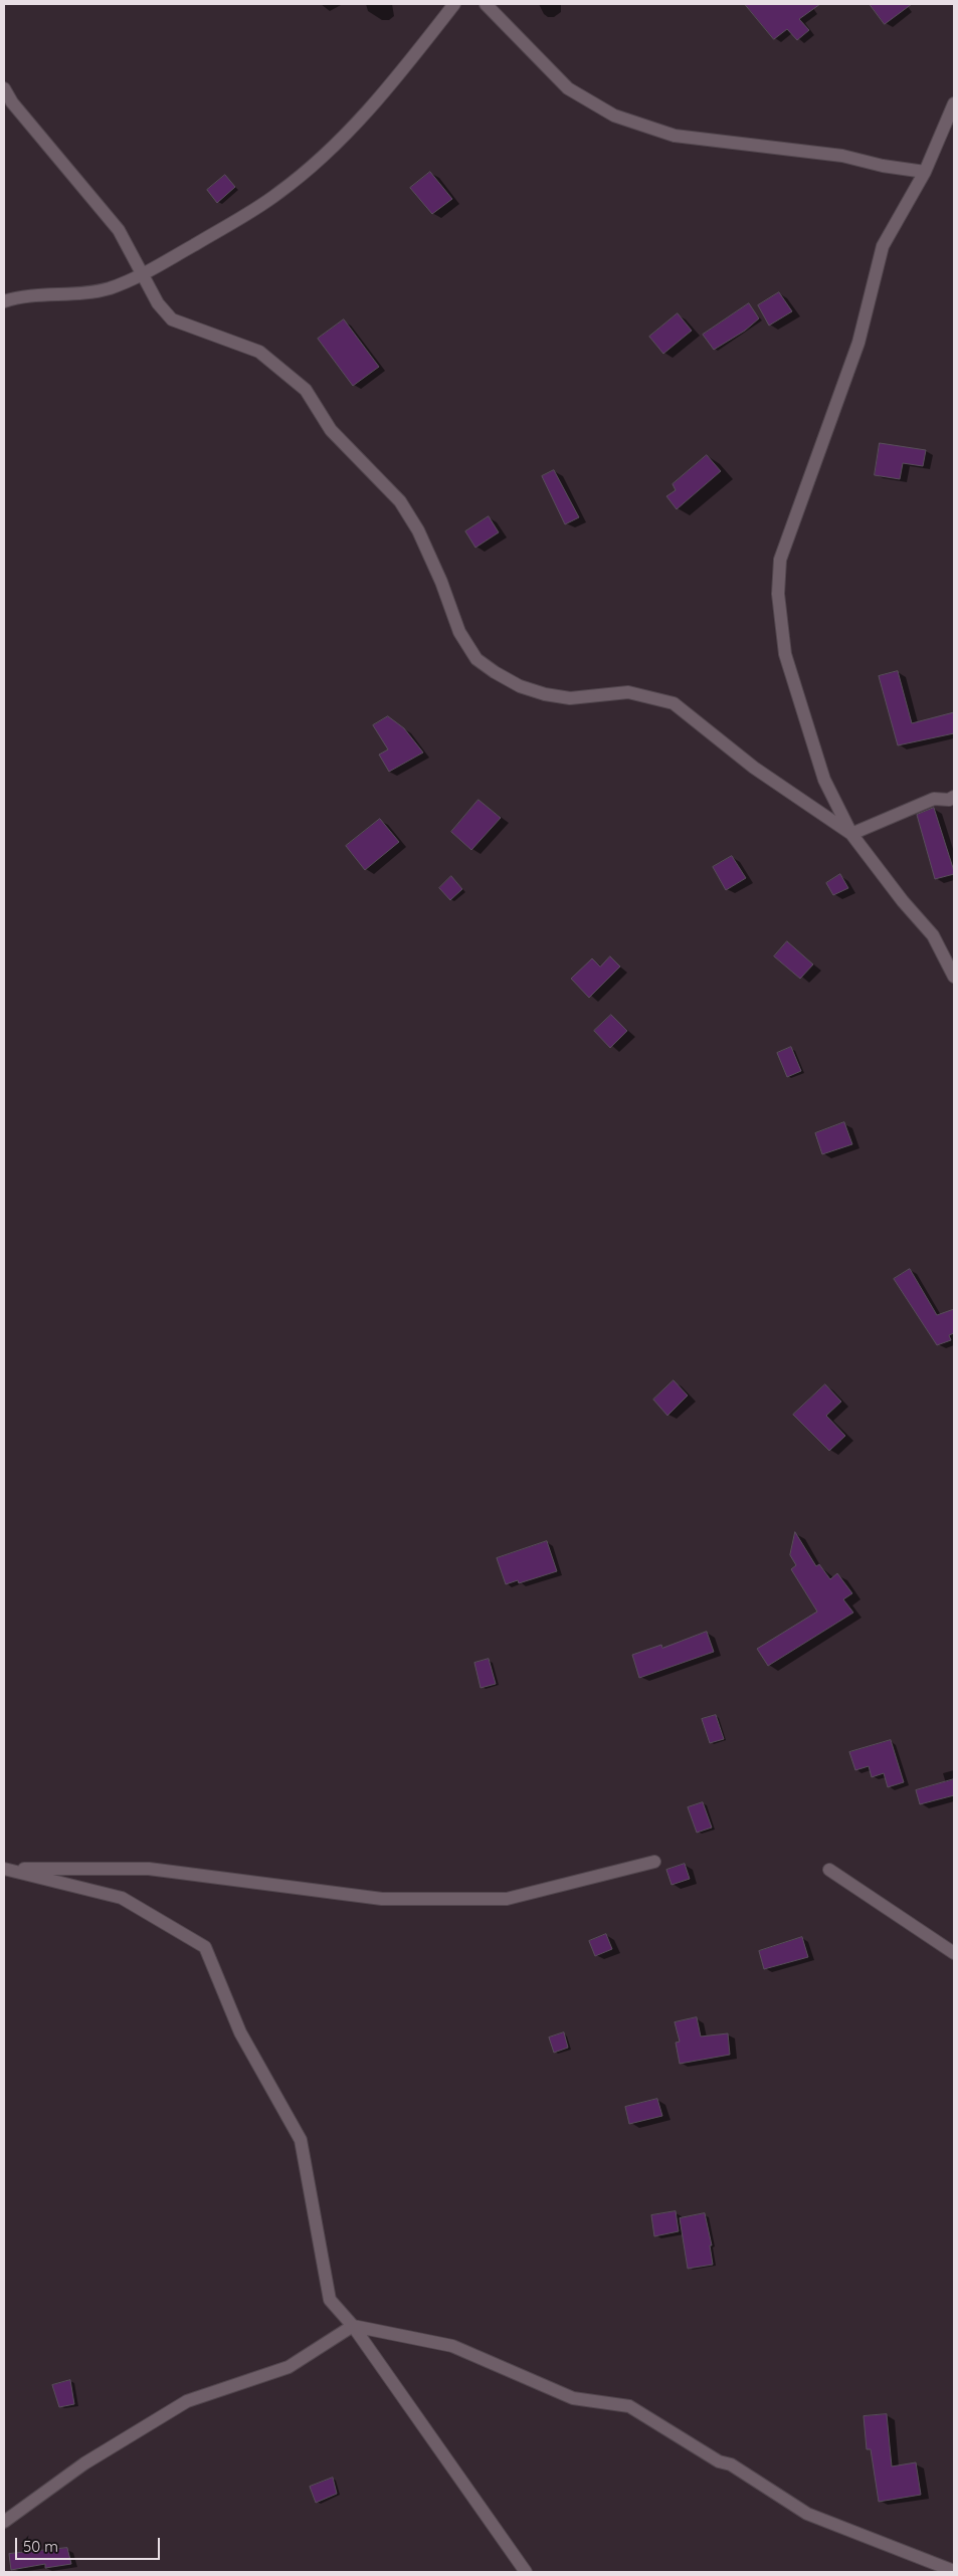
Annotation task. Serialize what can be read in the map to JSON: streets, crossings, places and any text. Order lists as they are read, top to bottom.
{
  "scale_bar": "50 m"
}
